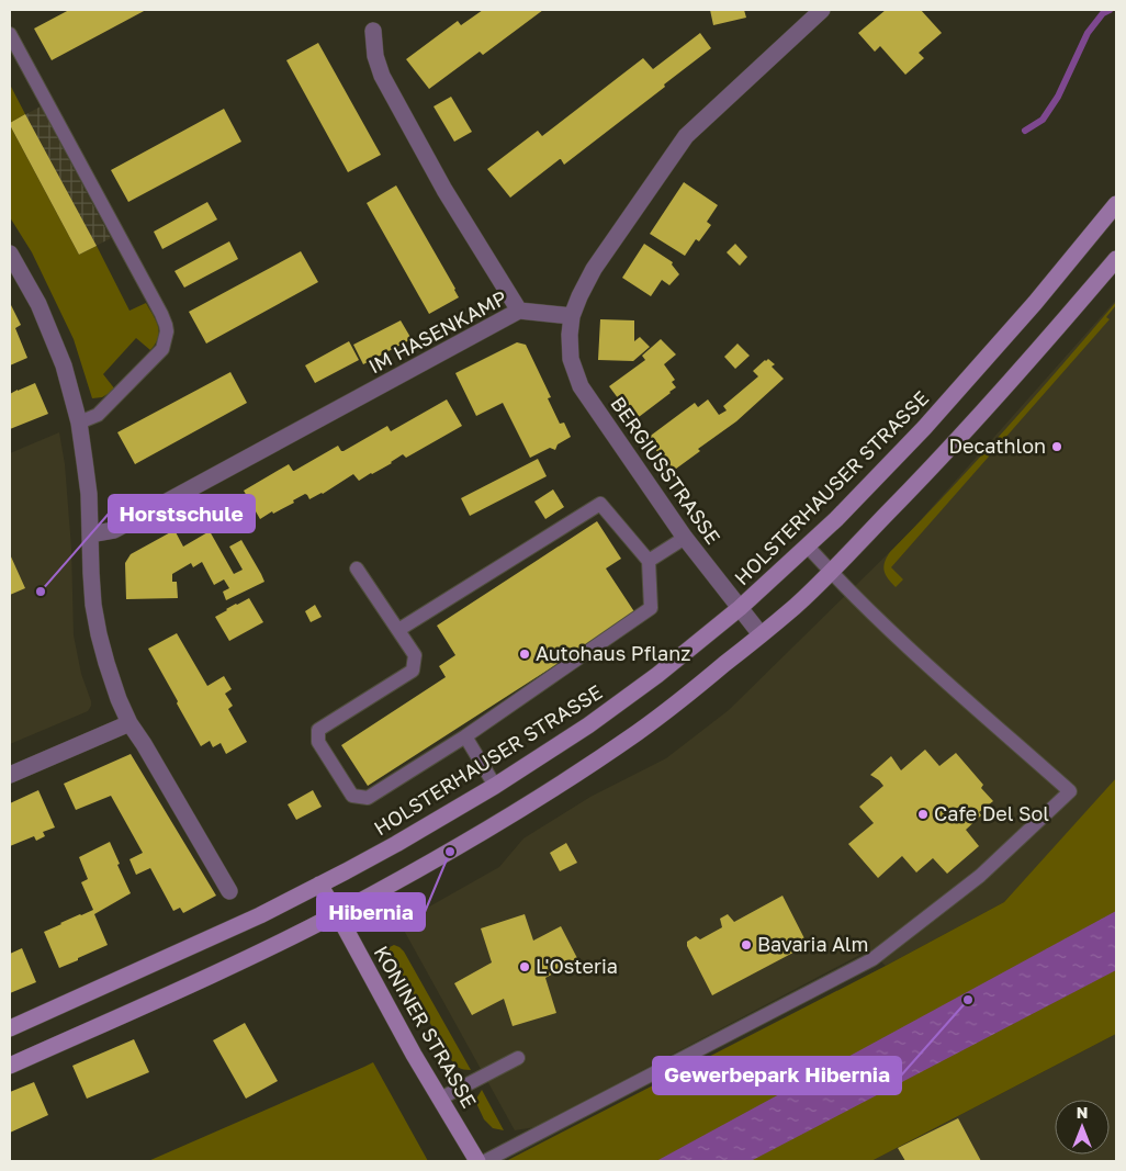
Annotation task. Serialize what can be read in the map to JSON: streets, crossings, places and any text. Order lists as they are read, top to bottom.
{
  "streets": {
    "main road": ["HOLSTERHAUSER STRASSE", "KONINER STRASSE"],
    "street": ["IM HASENKAMP", "BERGIUSSTRASSE"]
  },
  "crossings": [
    ["IM HASENKAMP", "BERGIUSSTRASSE"],
    ["BERGIUSSTRASSE", "HOLSTERHAUSER STRASSE"],
    ["HOLSTERHAUSER STRASSE", "KONINER STRASSE"]
  ],
  "places": [
    "Decathlon",
    "Horstschule",
    "Autohaus Pflanz",
    "Cafe Del Sol",
    "Hibernia",
    "Bavaria Alm",
    "L'Osteria",
    "Gewerbepark Hibernia"
  ],
  "north": "top"
}
